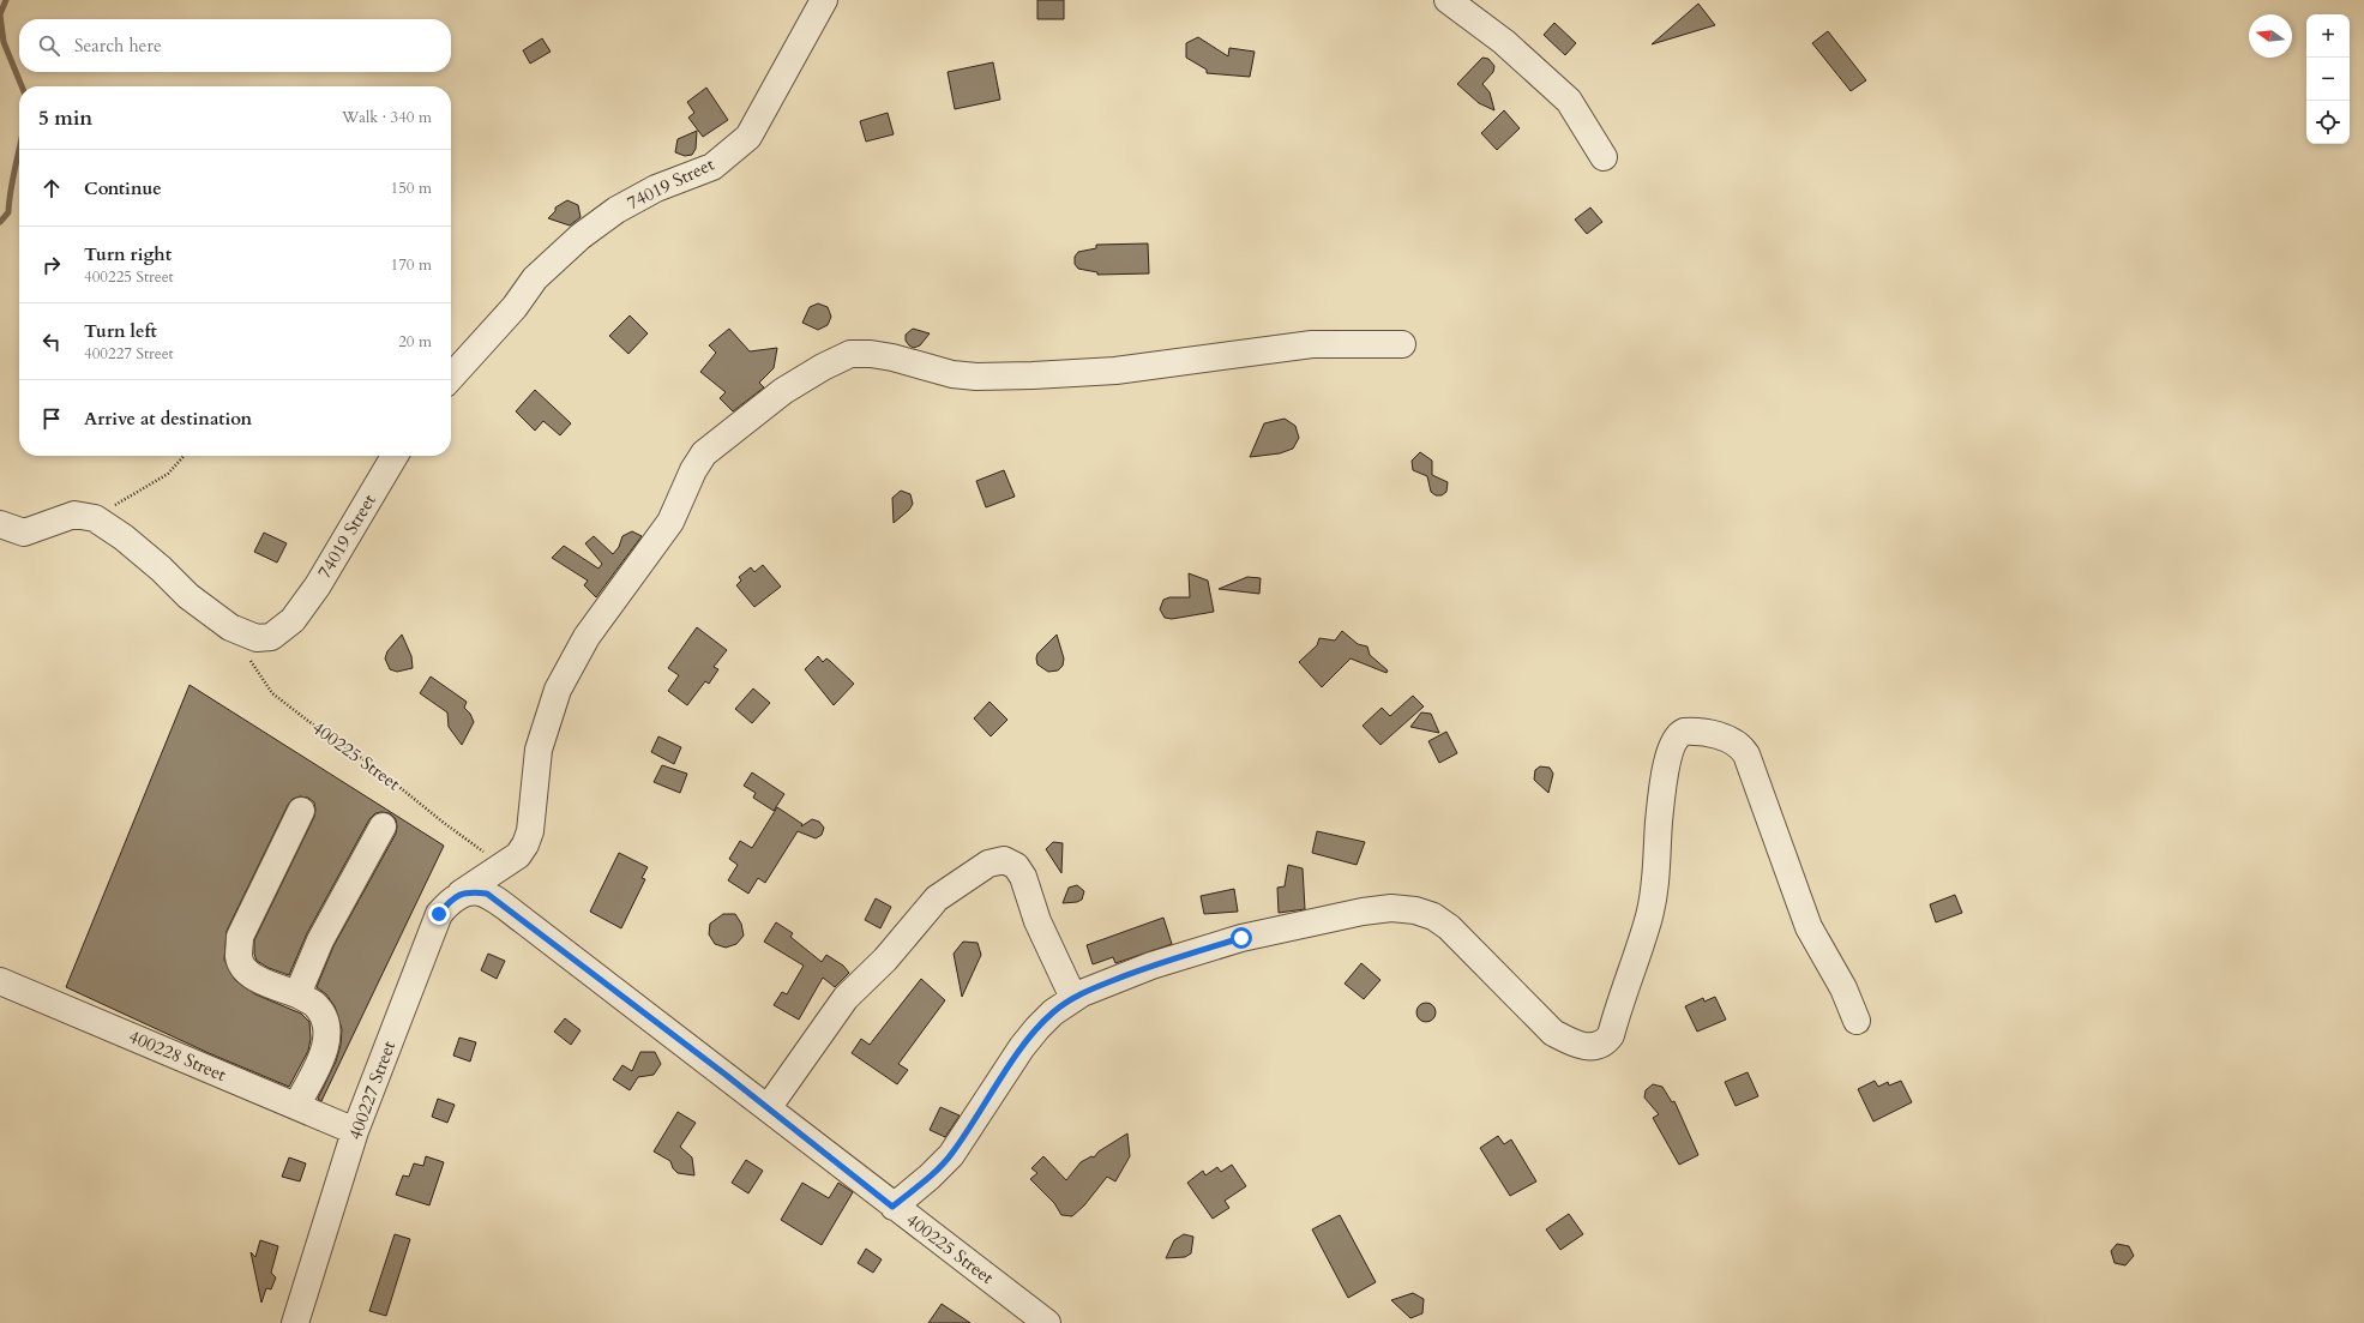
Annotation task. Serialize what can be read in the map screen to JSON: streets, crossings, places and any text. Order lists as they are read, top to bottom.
{
  "streets": {
    "street": [
      "74019 Street",
      "400225 Street",
      "400228 Street",
      "400227 Street"
    ]
  },
  "crossings": [
    ["400225 Street", "400227 Street"],
    ["400228 Street", "400227 Street"]
  ],
  "north": "left",
  "page": {
    "map_buttons": ["+", "−"],
    "search": "Search here",
    "heading": ["5 min", "Walk · 340 m"],
    "list": [
      ["Continue", "150 m"],
      ["Turn right", "400225 Street", "170 m"],
      ["Turn left", "400227 Street", "20 m"],
      "Arrive at destination"
    ]
  }
}
